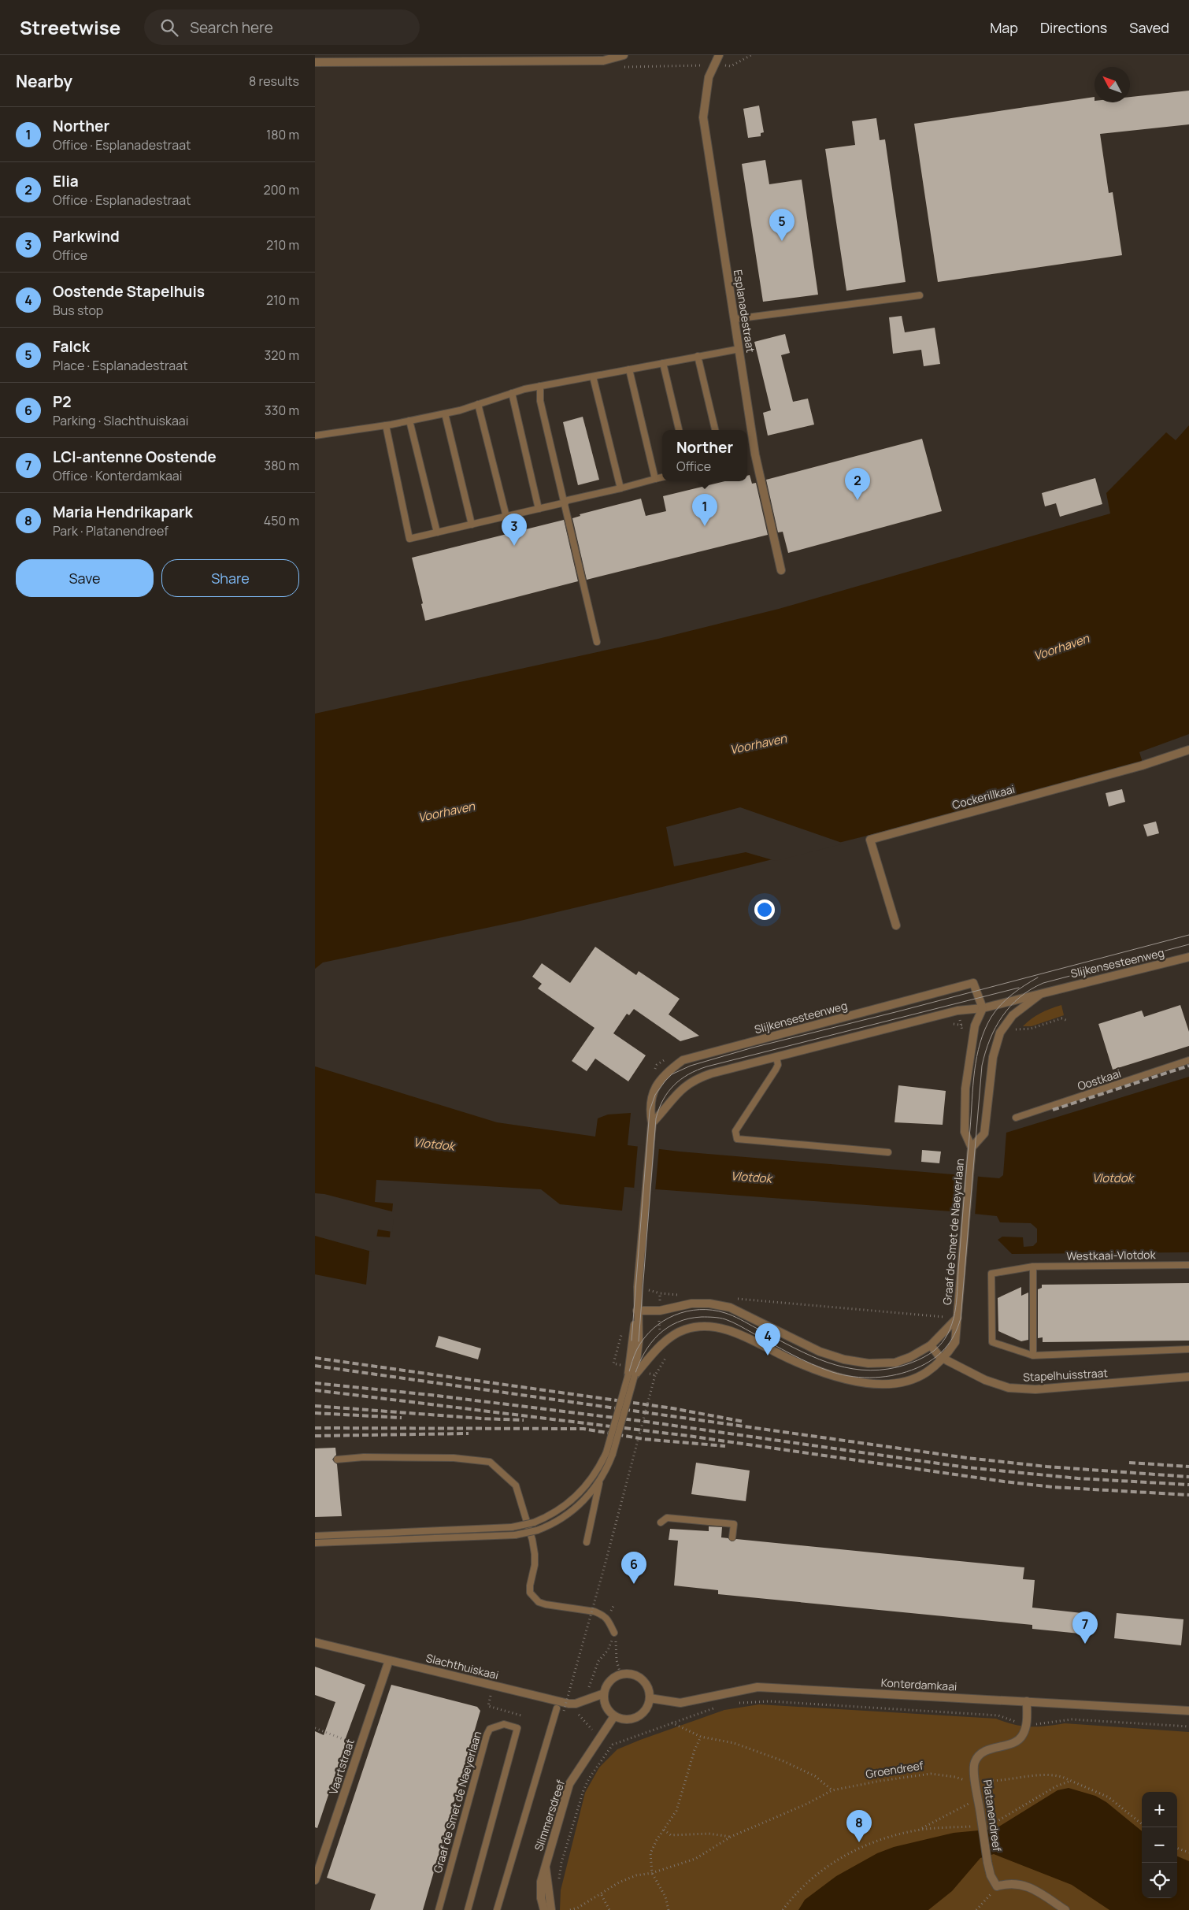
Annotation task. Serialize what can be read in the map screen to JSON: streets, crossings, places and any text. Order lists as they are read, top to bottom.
{
  "streets": {
    "street": [
      "Esplanadestraat",
      "Cockerillkaai",
      "Slijkensesteenweg",
      "Graaf de Smet de Naeyerlaan",
      "Stapelhuisstraat",
      "Slachthuiskaai",
      "Konterdamkaai",
      "Vaartstraat",
      "Slimmersdreef",
      "Platanendreef"
    ],
    "lane": ["Oostkaai", "Westkaai-Vlotdok"],
    "path": ["Groendreef"]
  },
  "crossings": [
    ["Slijkensesteenweg", "Graaf de Smet de Naeyerlaan"],
    ["Graaf de Smet de Naeyerlaan", "Stapelhuisstraat"],
    ["Slachthuiskaai", "Vaartstraat"],
    ["Konterdamkaai", "Slimmersdreef"],
    ["Konterdamkaai", "Platanendreef"],
    ["Groendreef", "Platanendreef"]
  ],
  "water": ["Voorhaven", "Vlotdok"],
  "north": "top left",
  "page": {
    "header": "Streetwise",
    "search": "Search here",
    "nav": ["Map", "Directions", "Saved"],
    "heading": ["Nearby", "8 results"],
    "list": [
      {
        "mark": "1",
        "name": "Norther",
        "note": "Office · Esplanadestraat",
        "value": "180 m"
      },
      {
        "mark": "2",
        "name": "Elia",
        "note": "Office · Esplanadestraat",
        "value": "200 m"
      },
      {
        "mark": "3",
        "name": "Parkwind",
        "note": "Office",
        "value": "210 m"
      },
      {
        "mark": "4",
        "name": "Oostende Stapelhuis",
        "note": "Bus stop",
        "value": "210 m"
      },
      {
        "mark": "5",
        "name": "Falck",
        "note": "Place · Esplanadestraat",
        "value": "320 m"
      },
      {
        "mark": "6",
        "name": "P2",
        "note": "Parking · Slachthuiskaai",
        "value": "330 m"
      },
      {
        "mark": "7",
        "name": "LCI-antenne Oostende",
        "note": "Office · Konterdamkaai",
        "value": "380 m"
      },
      {
        "mark": "8",
        "name": "Maria Hendrikapark",
        "note": "Park · Platanendreef",
        "value": "450 m"
      }
    ],
    "pins": [
      "5",
      "2",
      "1",
      "3",
      "4",
      "6",
      "7",
      "8"
    ],
    "popup": ["Norther", "Office"],
    "buttons": ["Save", "Share"],
    "map_buttons": ["+", "−"]
  }
}
